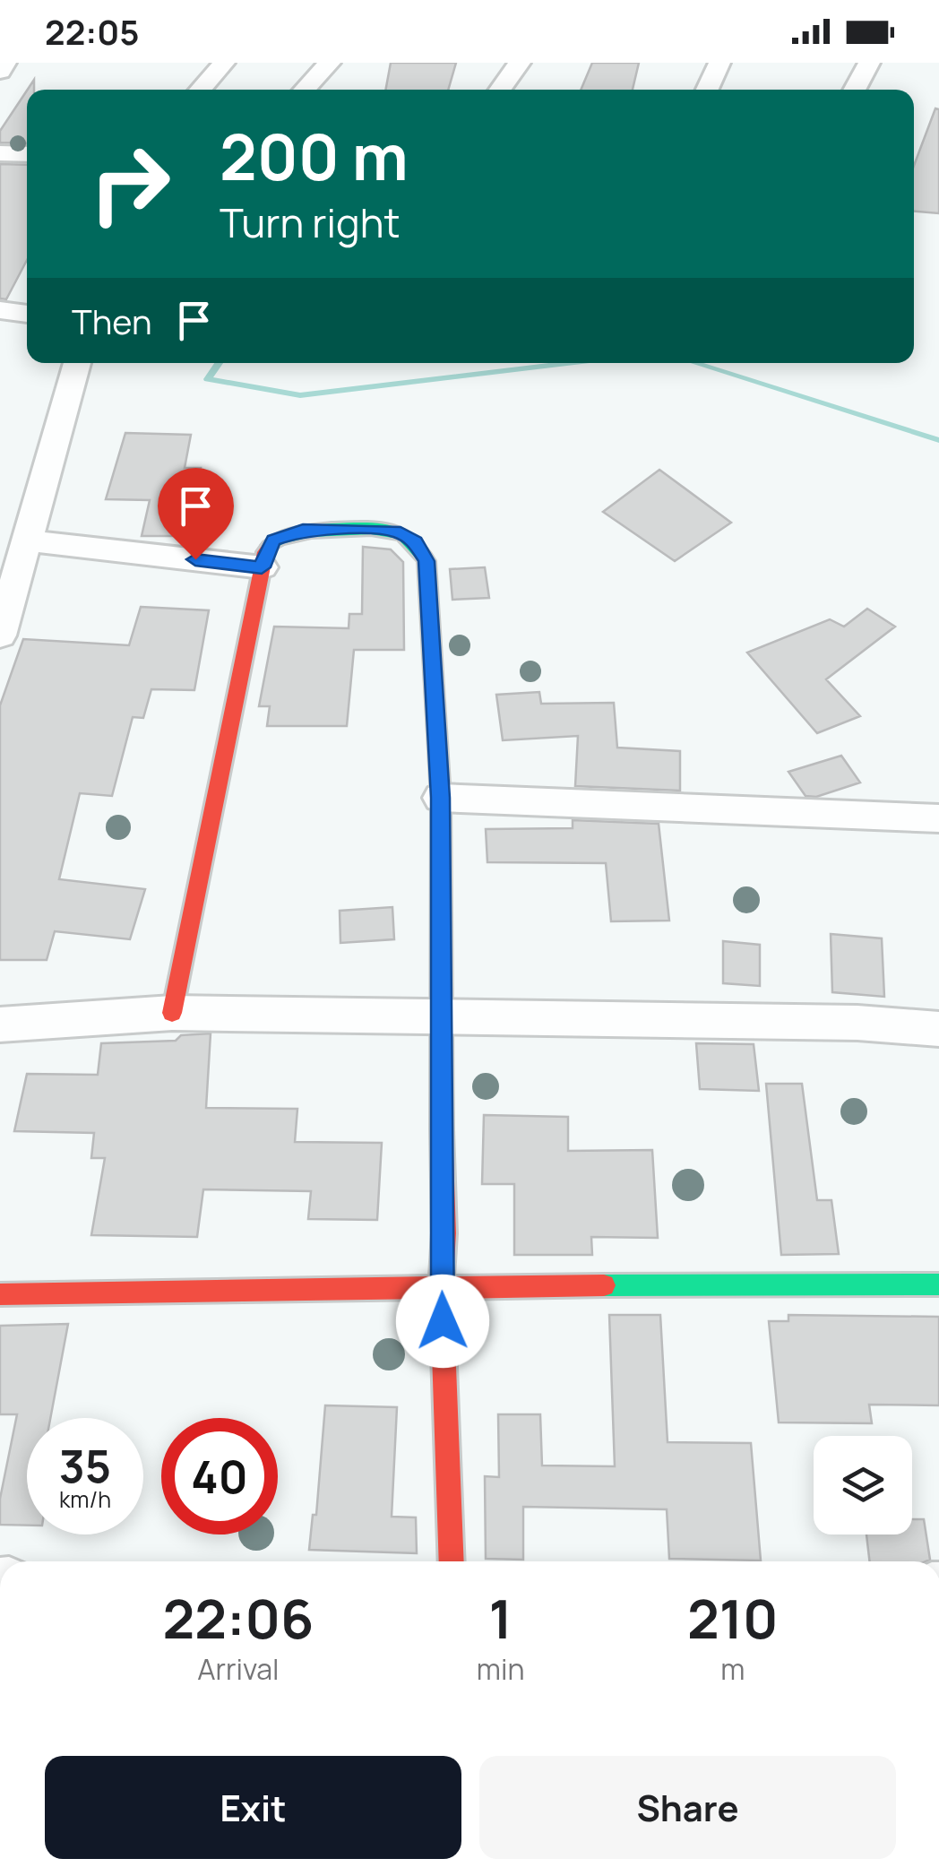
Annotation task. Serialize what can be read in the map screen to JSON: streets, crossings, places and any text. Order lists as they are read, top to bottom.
{
  "page": {
    "status": "22:05",
    "turn": ["200 m", "Turn right"],
    "then": "Then",
    "speed": "35 km/h",
    "limit": "40",
    "eta": [
      "22:06",
      "Arrival",
      "1",
      "min",
      "210",
      "m"
    ],
    "buttons": ["Exit", "Share"]
  }
}
